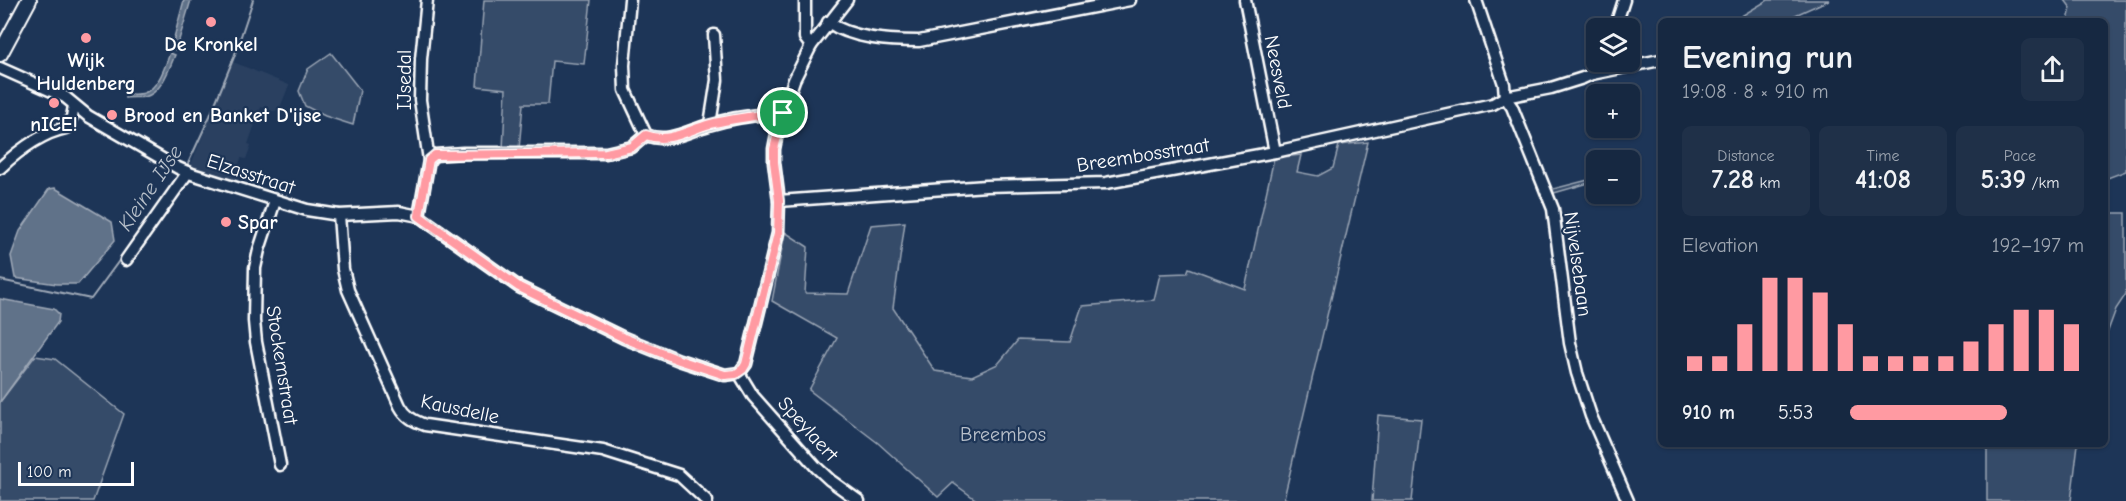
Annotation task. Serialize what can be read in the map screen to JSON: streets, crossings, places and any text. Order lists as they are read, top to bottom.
{
  "streets": {
    "street": [
      "Neesveld",
      "IJsedal",
      "Breembosstraat",
      "Elzasstraat",
      "Nijvelsebaan",
      "Stockemstraat",
      "Kausdelle",
      "Speylaert"
    ]
  },
  "crossings": [
    ["Neesveld", "Breembosstraat"],
    ["IJsedal", "Elzasstraat"],
    ["Breembosstraat", "Nijvelsebaan"],
    ["Elzasstraat", "Stockemstraat"],
    ["Elzasstraat", "Kausdelle"]
  ],
  "water": ["Kleine IJse"],
  "parks": ["Breembos"],
  "places": [
    "De Kronkel",
    "Wijk Huldenberg",
    "nICE!",
    "Brood en Banket D'ijse",
    "Spar"
  ],
  "scale_bar": "100 m",
  "page": {
    "map_buttons": ["+", "−"],
    "heading": ["Evening run", "19:08 · 8 × 910 m"],
    "stats": [
      ["Distance", "7.28 km"],
      ["Time", "41:08"],
      ["Pace", "5:39 /km"]
    ],
    "chart": ["Elevation", "192–197 m"],
    "list": [
      {
        "name": "910 m",
        "note": "5:53"
      }
    ],
    "scale": "100 m"
  }
}
